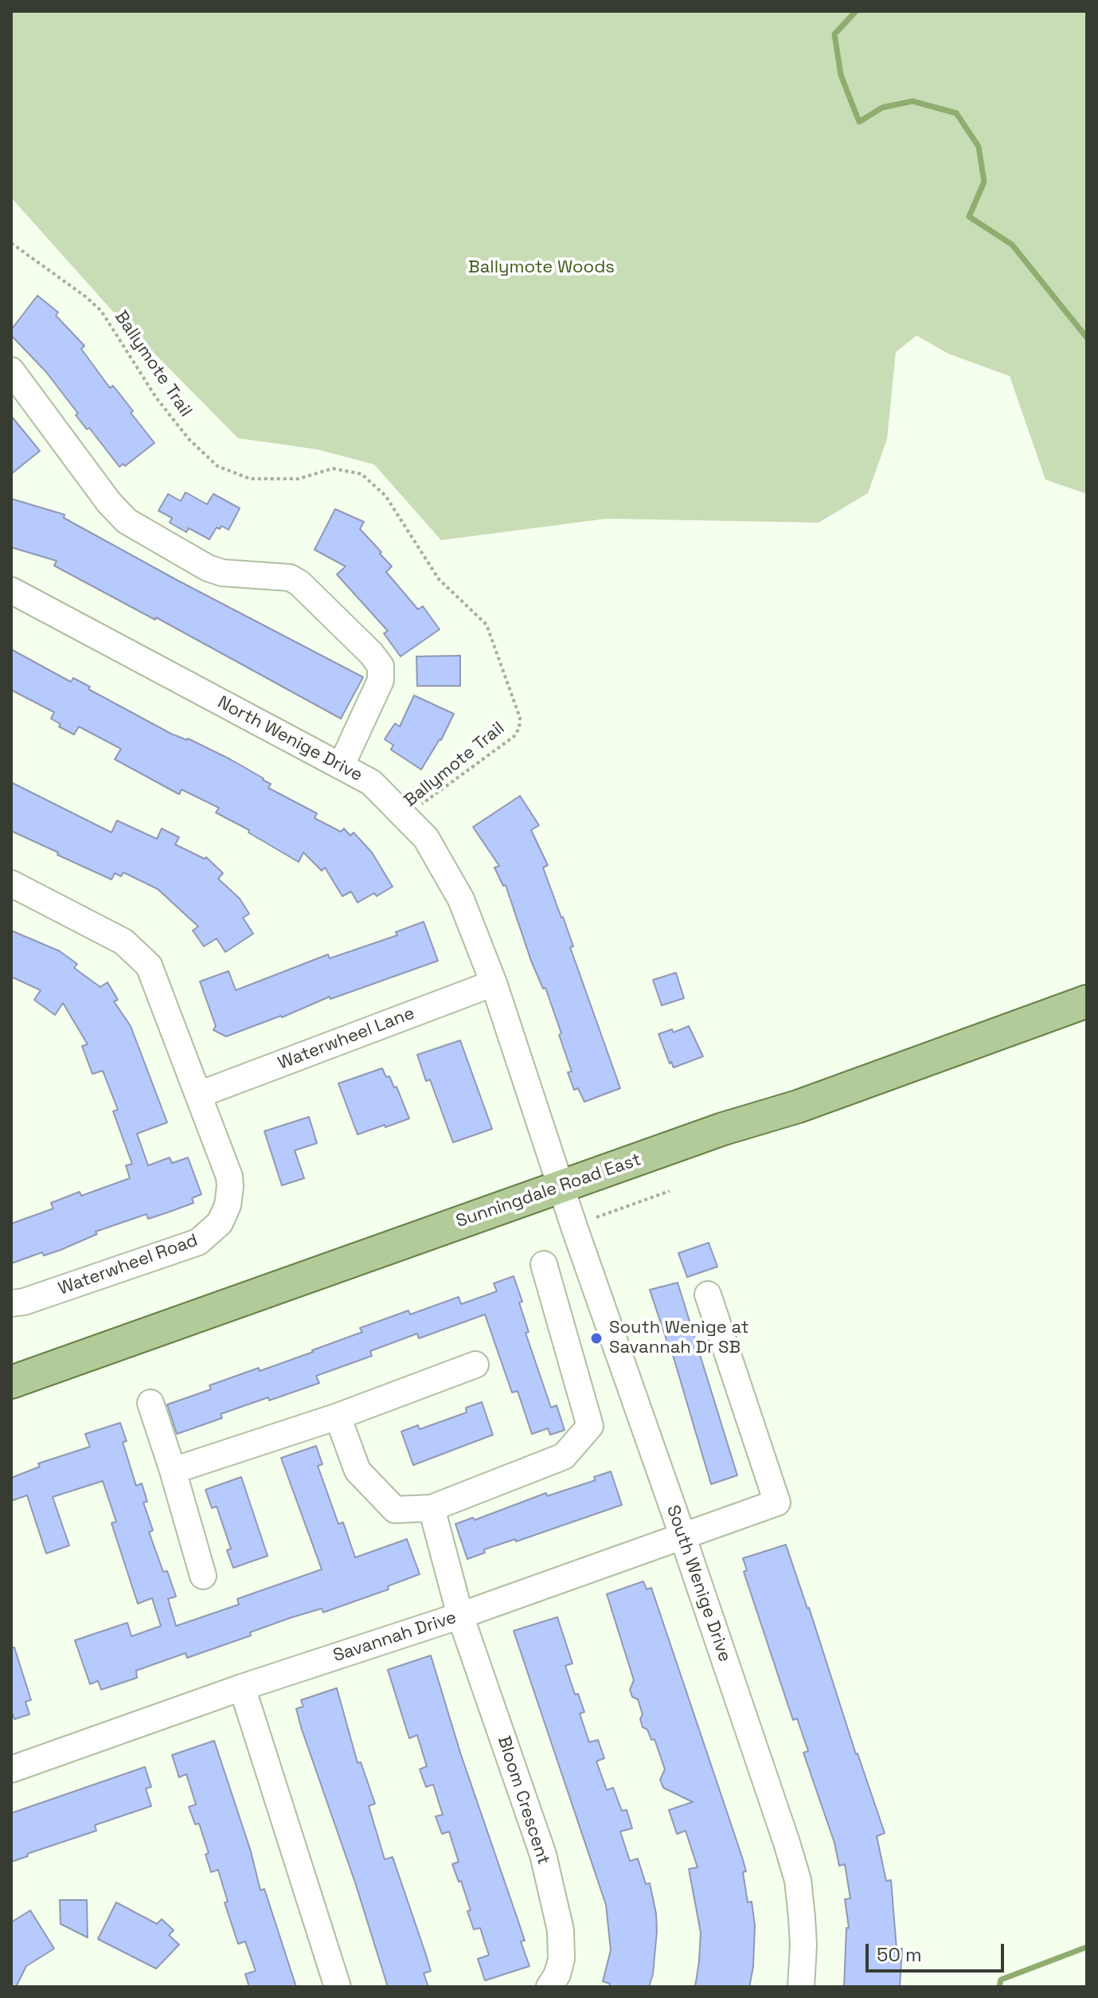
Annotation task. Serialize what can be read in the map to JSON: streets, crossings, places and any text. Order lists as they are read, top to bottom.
{
  "streets": {
    "main road": ["Sunningdale Road East"],
    "street": [
      "North Wenige Drive",
      "Waterwheel Lane",
      "Waterwheel Road",
      "South Wenige Drive",
      "Savannah Drive",
      "Bloom Crescent"
    ],
    "path": ["Ballymote Trail"]
  },
  "crossings": [
    ["Ballymote Trail", "North Wenige Drive"],
    ["North Wenige Drive", "Waterwheel Lane"],
    ["North Wenige Drive", "Sunningdale Road East"],
    ["North Wenige Drive", "South Wenige Drive"],
    ["Waterwheel Lane", "Waterwheel Road"],
    ["Sunningdale Road East", "South Wenige Drive"],
    ["South Wenige Drive", "Savannah Drive"],
    ["Savannah Drive", "Bloom Crescent"]
  ],
  "parks": ["Ballymote Woods"],
  "places": ["South Wenige at Savannah Dr SB"],
  "scale_bar": "50 m"
}
